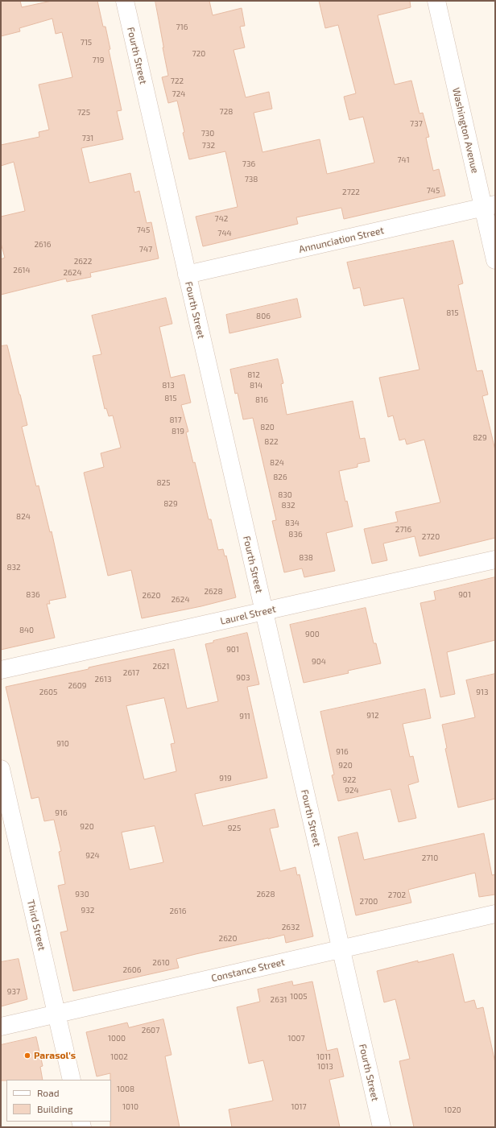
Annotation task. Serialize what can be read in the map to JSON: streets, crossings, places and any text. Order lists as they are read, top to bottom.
{
  "streets": {
    "street": [
      "Fourth Street",
      "Washington Avenue",
      "Annunciation Street",
      "Laurel Street",
      "Third Street",
      "Constance Street"
    ]
  },
  "crossings": [
    ["Fourth Street", "Annunciation Street"],
    ["Fourth Street", "Laurel Street"],
    ["Fourth Street", "Constance Street"],
    ["Washington Avenue", "Annunciation Street"],
    ["Third Street", "Constance Street"]
  ],
  "places": ["Parasol's"],
  "house_numbers": [
    "716",
    "715",
    "720",
    "719",
    "722",
    "724",
    "728",
    "725",
    "737",
    "730",
    "731",
    "732",
    "741",
    "736",
    "738",
    "745",
    "2722",
    "742",
    "745",
    "744",
    "2616",
    "747",
    "2622",
    "2614",
    "2624",
    "815",
    "806",
    "812",
    "813",
    "814",
    "815",
    "816",
    "817",
    "820",
    "819",
    "829",
    "822",
    "824",
    "826",
    "825",
    "830",
    "829",
    "832",
    "824",
    "834",
    "2716",
    "836",
    "2720",
    "838",
    "832",
    "2628",
    "836",
    "901",
    "2620",
    "2624",
    "840",
    "900",
    "901",
    "904",
    "2621",
    "2617",
    "903",
    "2613",
    "2609",
    "2605",
    "913",
    "912",
    "911",
    "910",
    "916",
    "920",
    "919",
    "922",
    "924",
    "916",
    "920",
    "925",
    "924",
    "2710",
    "930",
    "2628",
    "2702",
    "2700",
    "932",
    "2616",
    "2632",
    "2620",
    "2610",
    "2606",
    "937",
    "1005",
    "2631",
    "2607",
    "1000",
    "1007",
    "1002",
    "1011",
    "1013",
    "1008",
    "1010",
    "1017",
    "1020"
  ],
  "legend": ["Road", "Building"]
}
